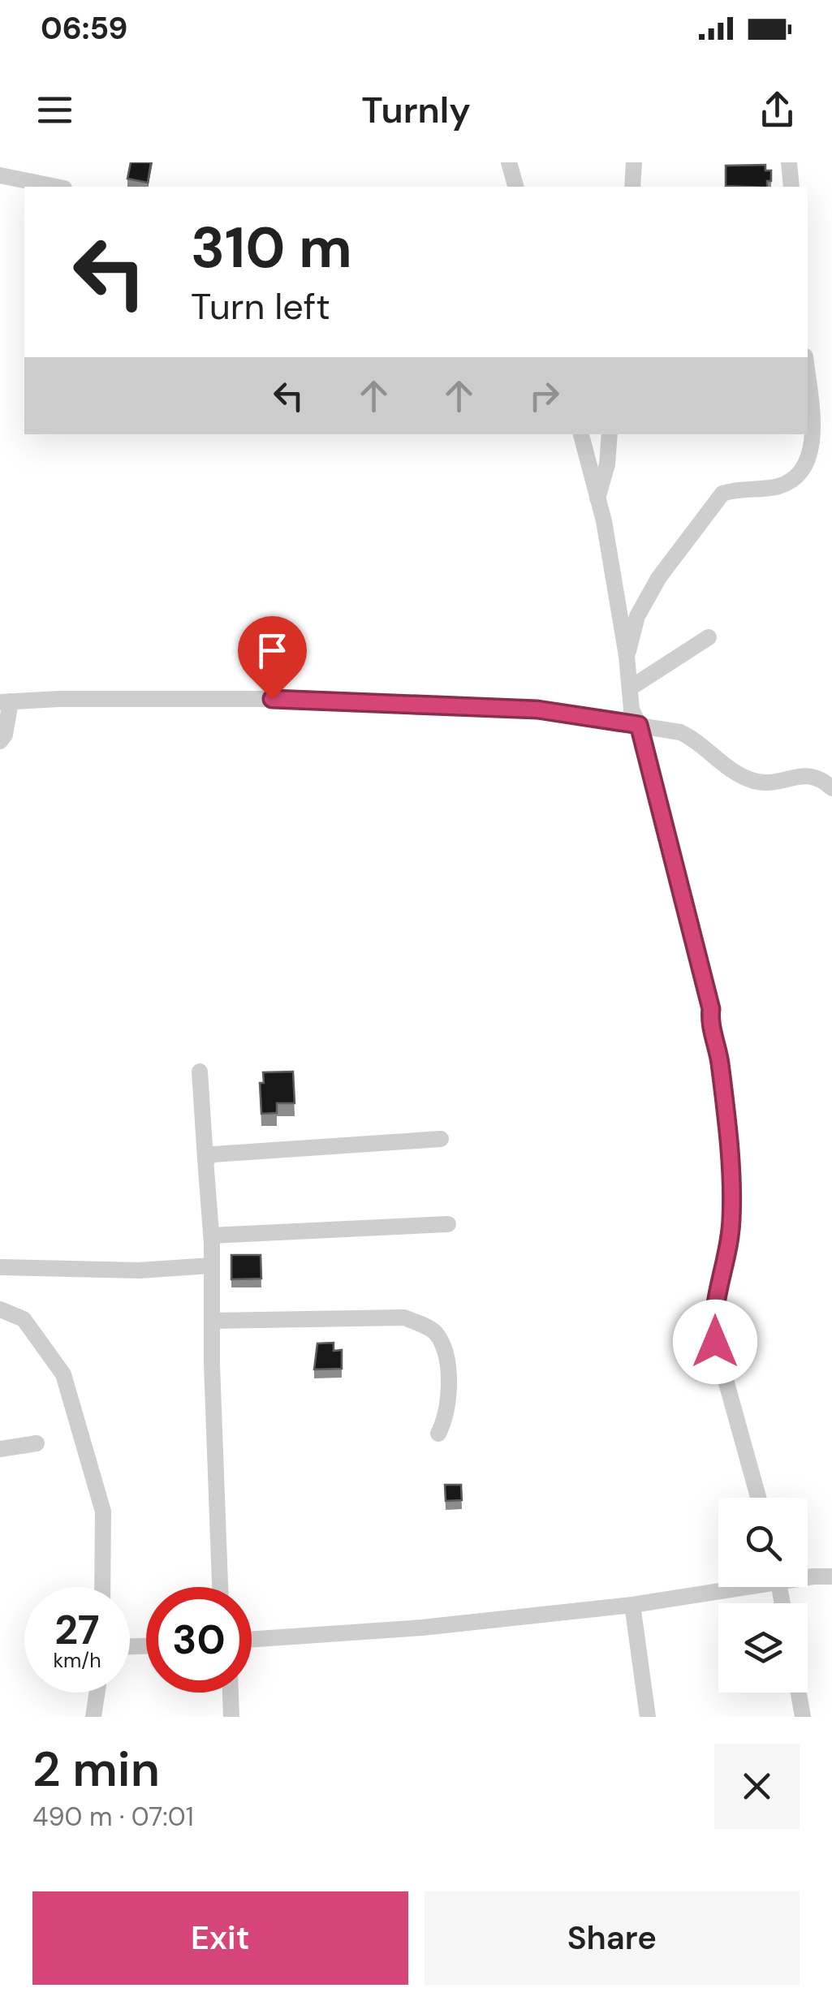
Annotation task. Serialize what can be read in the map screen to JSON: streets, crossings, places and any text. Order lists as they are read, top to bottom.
{
  "page": {
    "status": "06:59",
    "header": "Turnly",
    "turn": ["310 m", "Turn left"],
    "speed": "27 km/h",
    "limit": "30",
    "heading": ["2 min", "490 m · 07:01"],
    "buttons": ["Exit", "Share"]
  }
}
